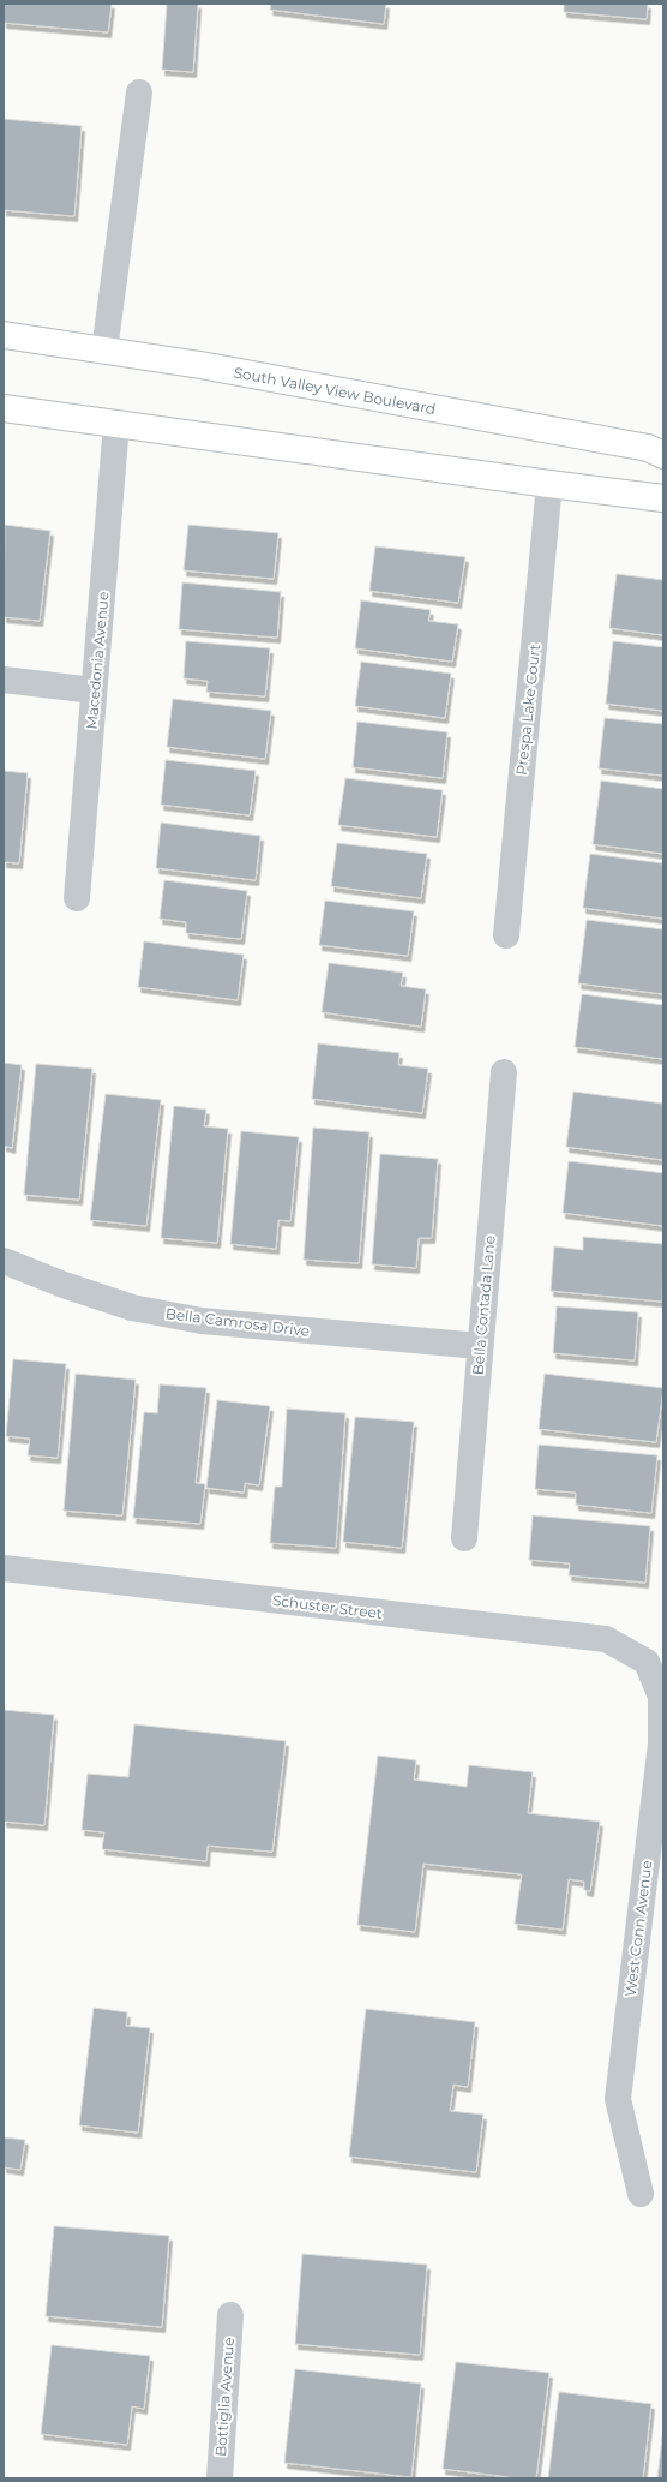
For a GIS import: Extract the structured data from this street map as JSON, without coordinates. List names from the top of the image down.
{
  "streets": {
    "main road": ["South Valley View Boulevard"],
    "street": [
      "Macedonia Avenue",
      "Prespa Lake Court",
      "Bella Contada Lane",
      "Bella Camrosa Drive",
      "Schuster Street",
      "West Conn Avenue",
      "Bottiglia Avenue"
    ]
  },
  "crossings": [
    ["Bella Contada Lane", "Bella Camrosa Drive"],
    ["Schuster Street", "West Conn Avenue"]
  ]
}
